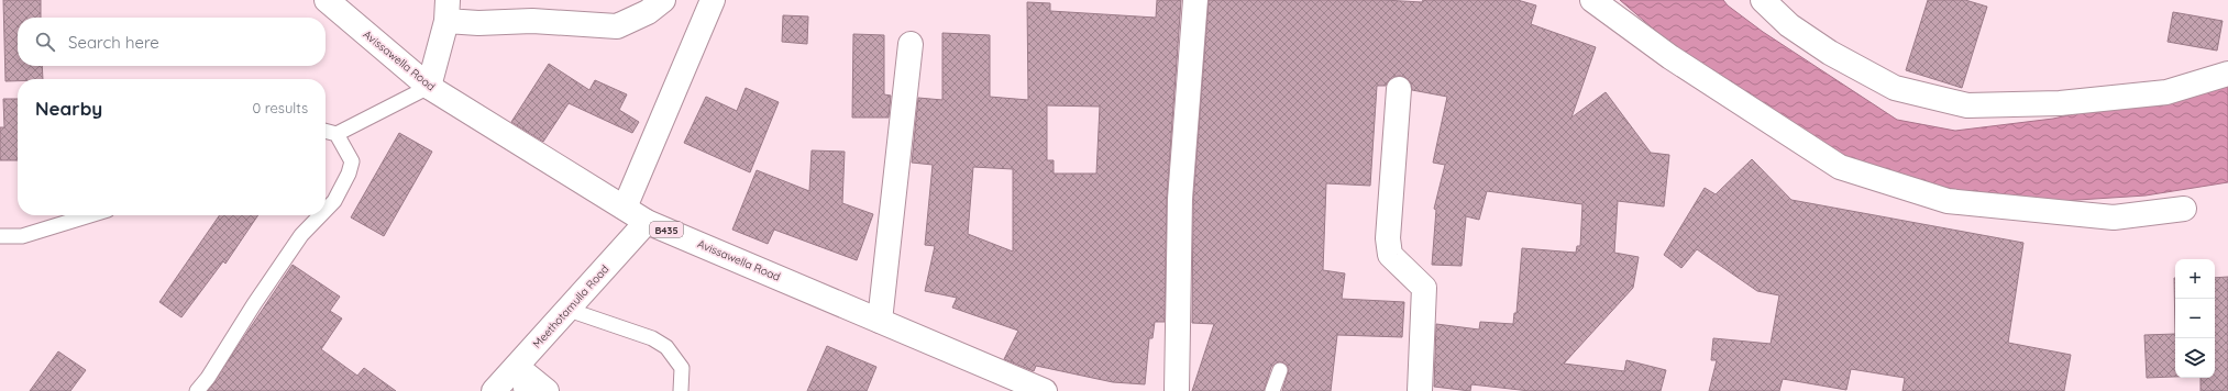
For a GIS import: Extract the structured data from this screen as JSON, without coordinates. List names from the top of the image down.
{
  "streets": {
    "street": ["Avissawella Road", "B435", "Meethotamulla Road"]
  },
  "crossings": [
    ["Avissawella Road", "Meethotamulla Road"]
  ],
  "page": {
    "search": "Search here",
    "heading": ["Nearby", "0 results"],
    "map_buttons": ["+", "−"]
  }
}
